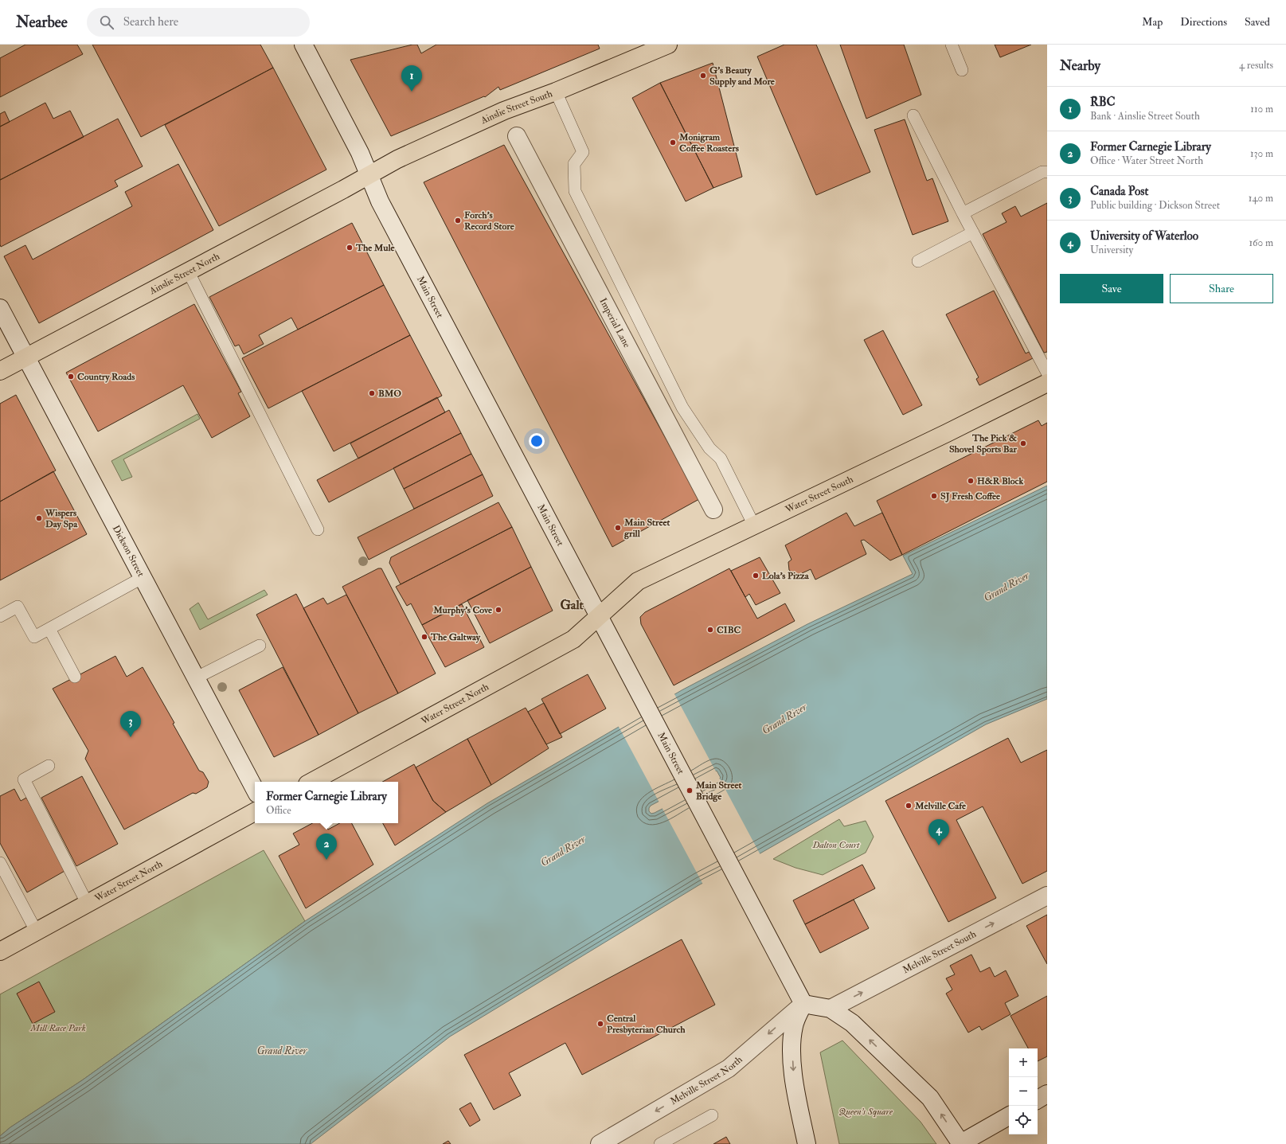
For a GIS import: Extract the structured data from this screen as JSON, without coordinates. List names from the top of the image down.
{
  "streets": {
    "main road": [
      "Ainslie Street South",
      "Ainslie Street North",
      "Water Street South",
      "Water Street North"
    ],
    "street": [
      "Main Street",
      "Imperial Lane",
      "Dickson Street",
      "Melville Street South",
      "Melville Street North"
    ]
  },
  "crossings": [
    ["Ainslie Street South", "Ainslie Street North"],
    ["Ainslie Street South", "Main Street"],
    ["Ainslie Street North", "Main Street"],
    ["Ainslie Street North", "Dickson Street"],
    ["Main Street", "Water Street South"],
    ["Main Street", "Water Street North"],
    ["Main Street", "Melville Street North"],
    ["Water Street South", "Water Street North"]
  ],
  "one_way": ["Melville Street South", "Melville Street North"],
  "districts": ["Galt"],
  "water": ["Grand River"],
  "parks": ["Dalton Court", "Mill Race Park", "Queen's Square"],
  "places": [
    "G's Beauty Supply and More",
    "Monigram Coffee Roasters",
    "Forch's Record Store",
    "The Mule",
    "Country Roads",
    "BMO",
    "The Pick & Shovel Sports Bar",
    "H&R Block",
    "SJ Fresh Coffee",
    "Wispers Day Spa",
    "Main Street grill",
    "Lola's Pizza",
    "Murphy's Cove",
    "CIBC",
    "The Galtway",
    "Main Street Bridge",
    "Melville Cafe",
    "Central Presbyterian Church"
  ],
  "page": {
    "header": "Nearbee",
    "search": "Search here",
    "nav": ["Map", "Directions", "Saved"],
    "heading": ["Nearby", "4 results"],
    "pins": [
      "1",
      "3",
      "4",
      "2"
    ],
    "list": [
      {
        "mark": "1",
        "name": "RBC",
        "note": "Bank · Ainslie Street South",
        "value": "110 m"
      },
      {
        "mark": "2",
        "name": "Former Carnegie Library",
        "note": "Office · Water Street North",
        "value": "130 m"
      },
      {
        "mark": "3",
        "name": "Canada Post",
        "note": "Public building · Dickson Street",
        "value": "140 m"
      },
      {
        "mark": "4",
        "name": "University of Waterloo",
        "note": "University",
        "value": "160 m"
      }
    ],
    "buttons": ["Save", "Share"],
    "popup": ["Former Carnegie Library", "Office"],
    "map_buttons": ["+", "−"]
  }
}
